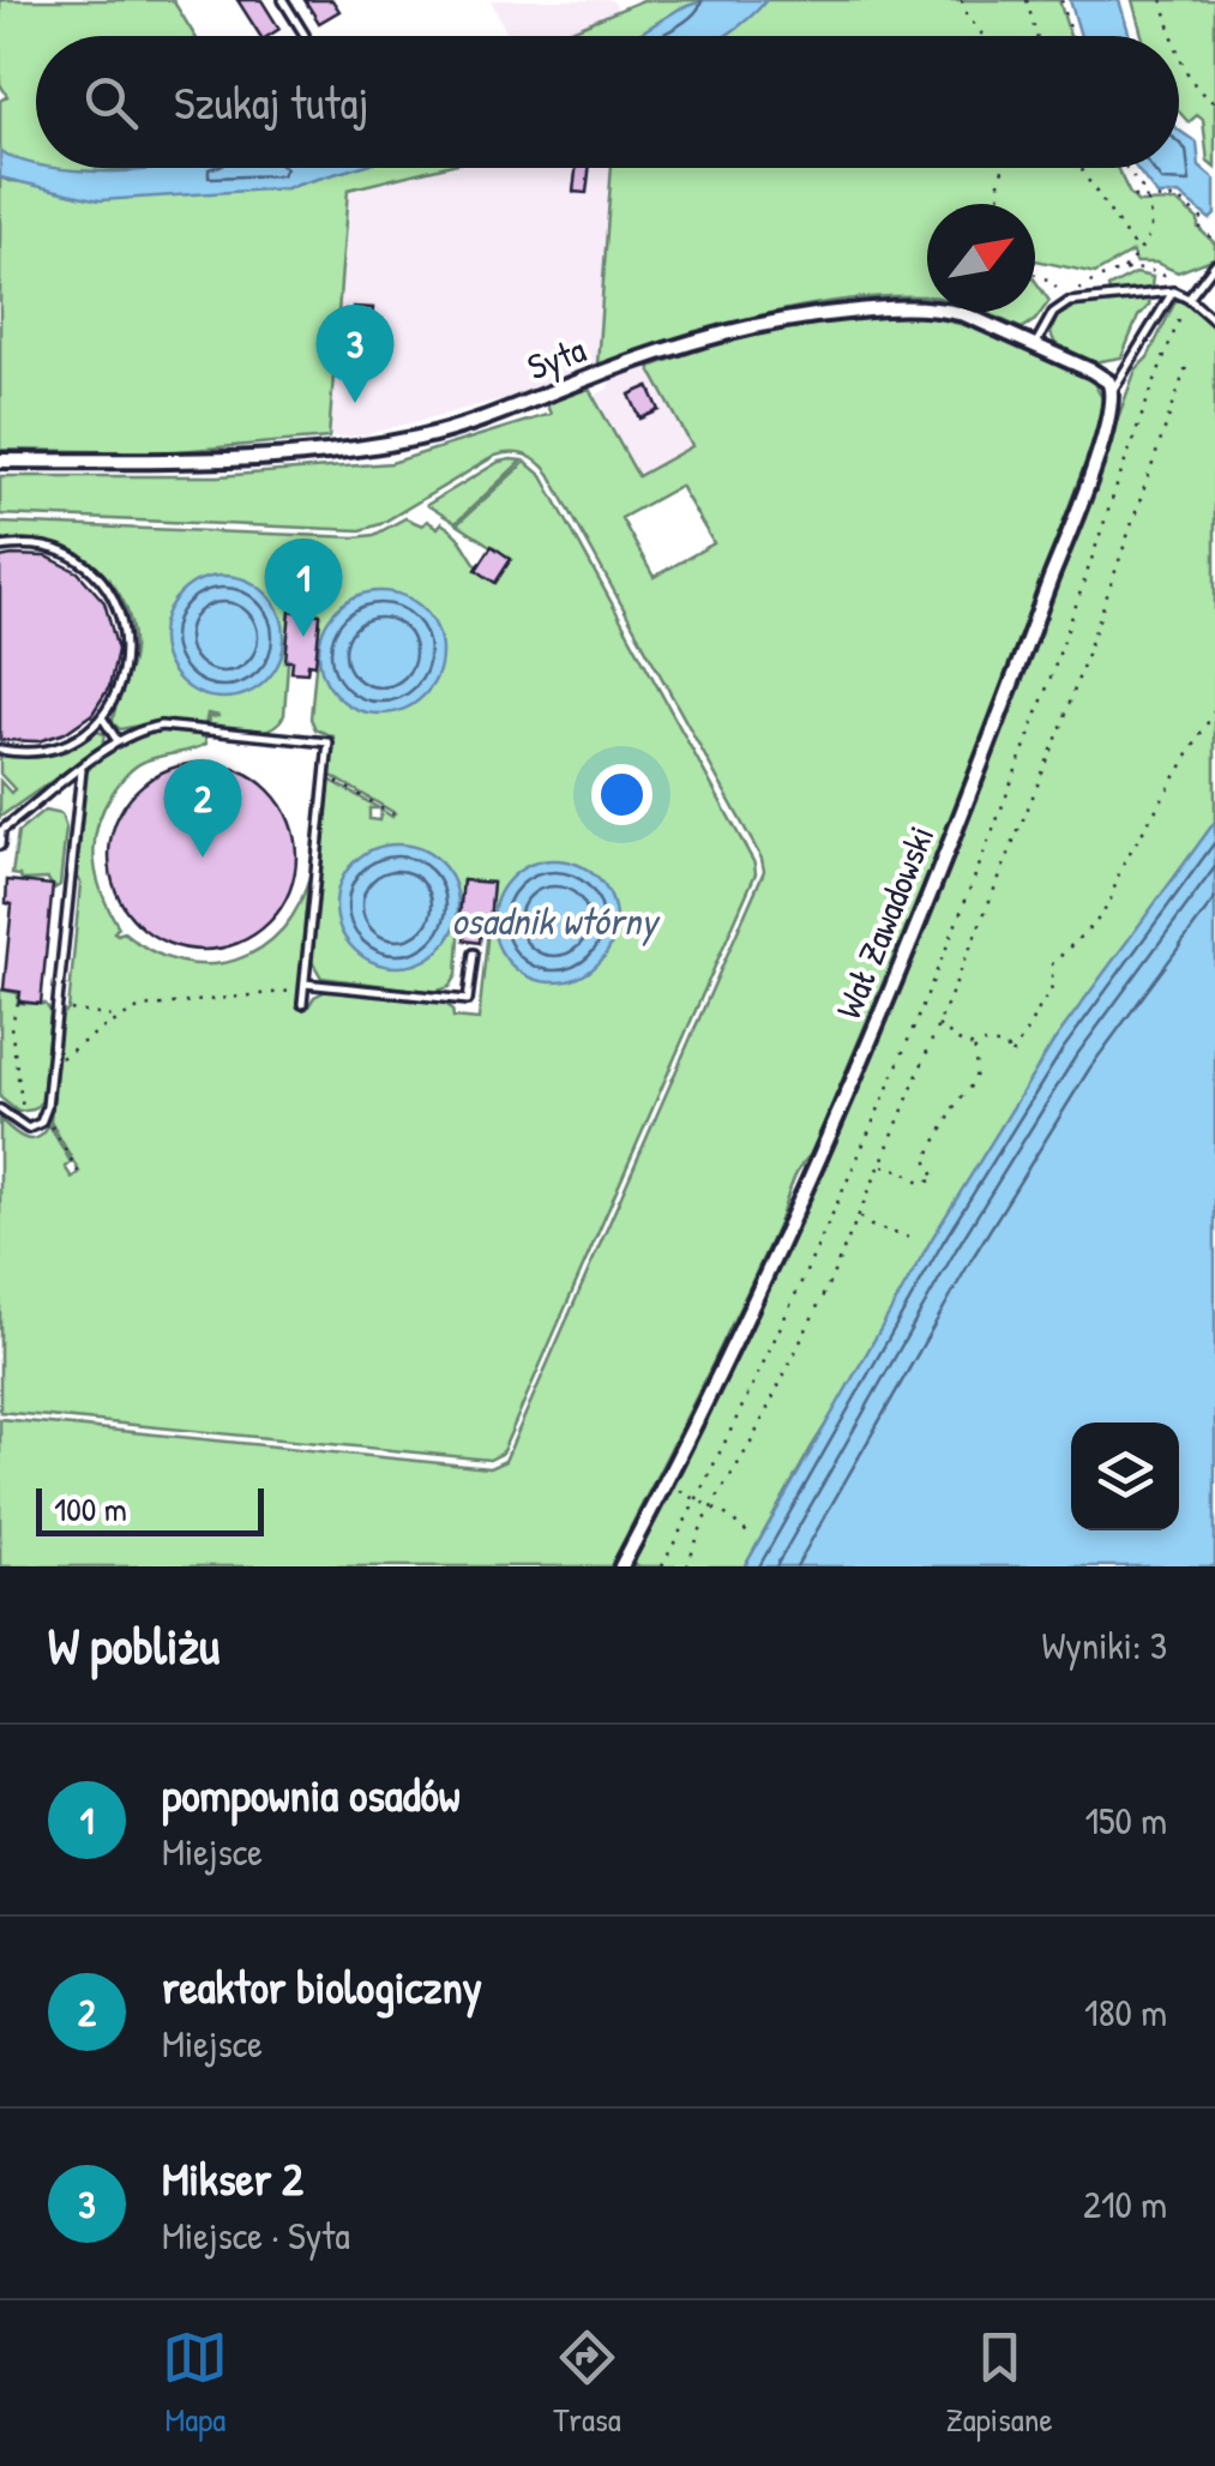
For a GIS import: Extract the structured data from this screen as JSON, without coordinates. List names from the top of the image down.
{
  "streets": {
    "street": ["Syta", "Wał Zawadowski"]
  },
  "crossings": [
    ["Syta", "Wał Zawadowski"]
  ],
  "water": ["osadnik wtórny"],
  "scale_bar": "100 m",
  "north": "top right",
  "page": {
    "search": "Szukaj tutaj",
    "pins": ["3", "1", "2"],
    "scale": "100 m",
    "heading": ["W pobliżu", "Wyniki: 3"],
    "list": [
      {
        "mark": "1",
        "name": "pompownia osadów",
        "note": "Miejsce",
        "value": "150 m"
      },
      {
        "mark": "2",
        "name": "reaktor biologiczny",
        "note": "Miejsce",
        "value": "180 m"
      },
      {
        "mark": "3",
        "name": "Mikser 2",
        "note": "Miejsce · Syta",
        "value": "210 m"
      }
    ],
    "nav": ["Mapa", "Trasa", "Zapisane"]
  }
}
